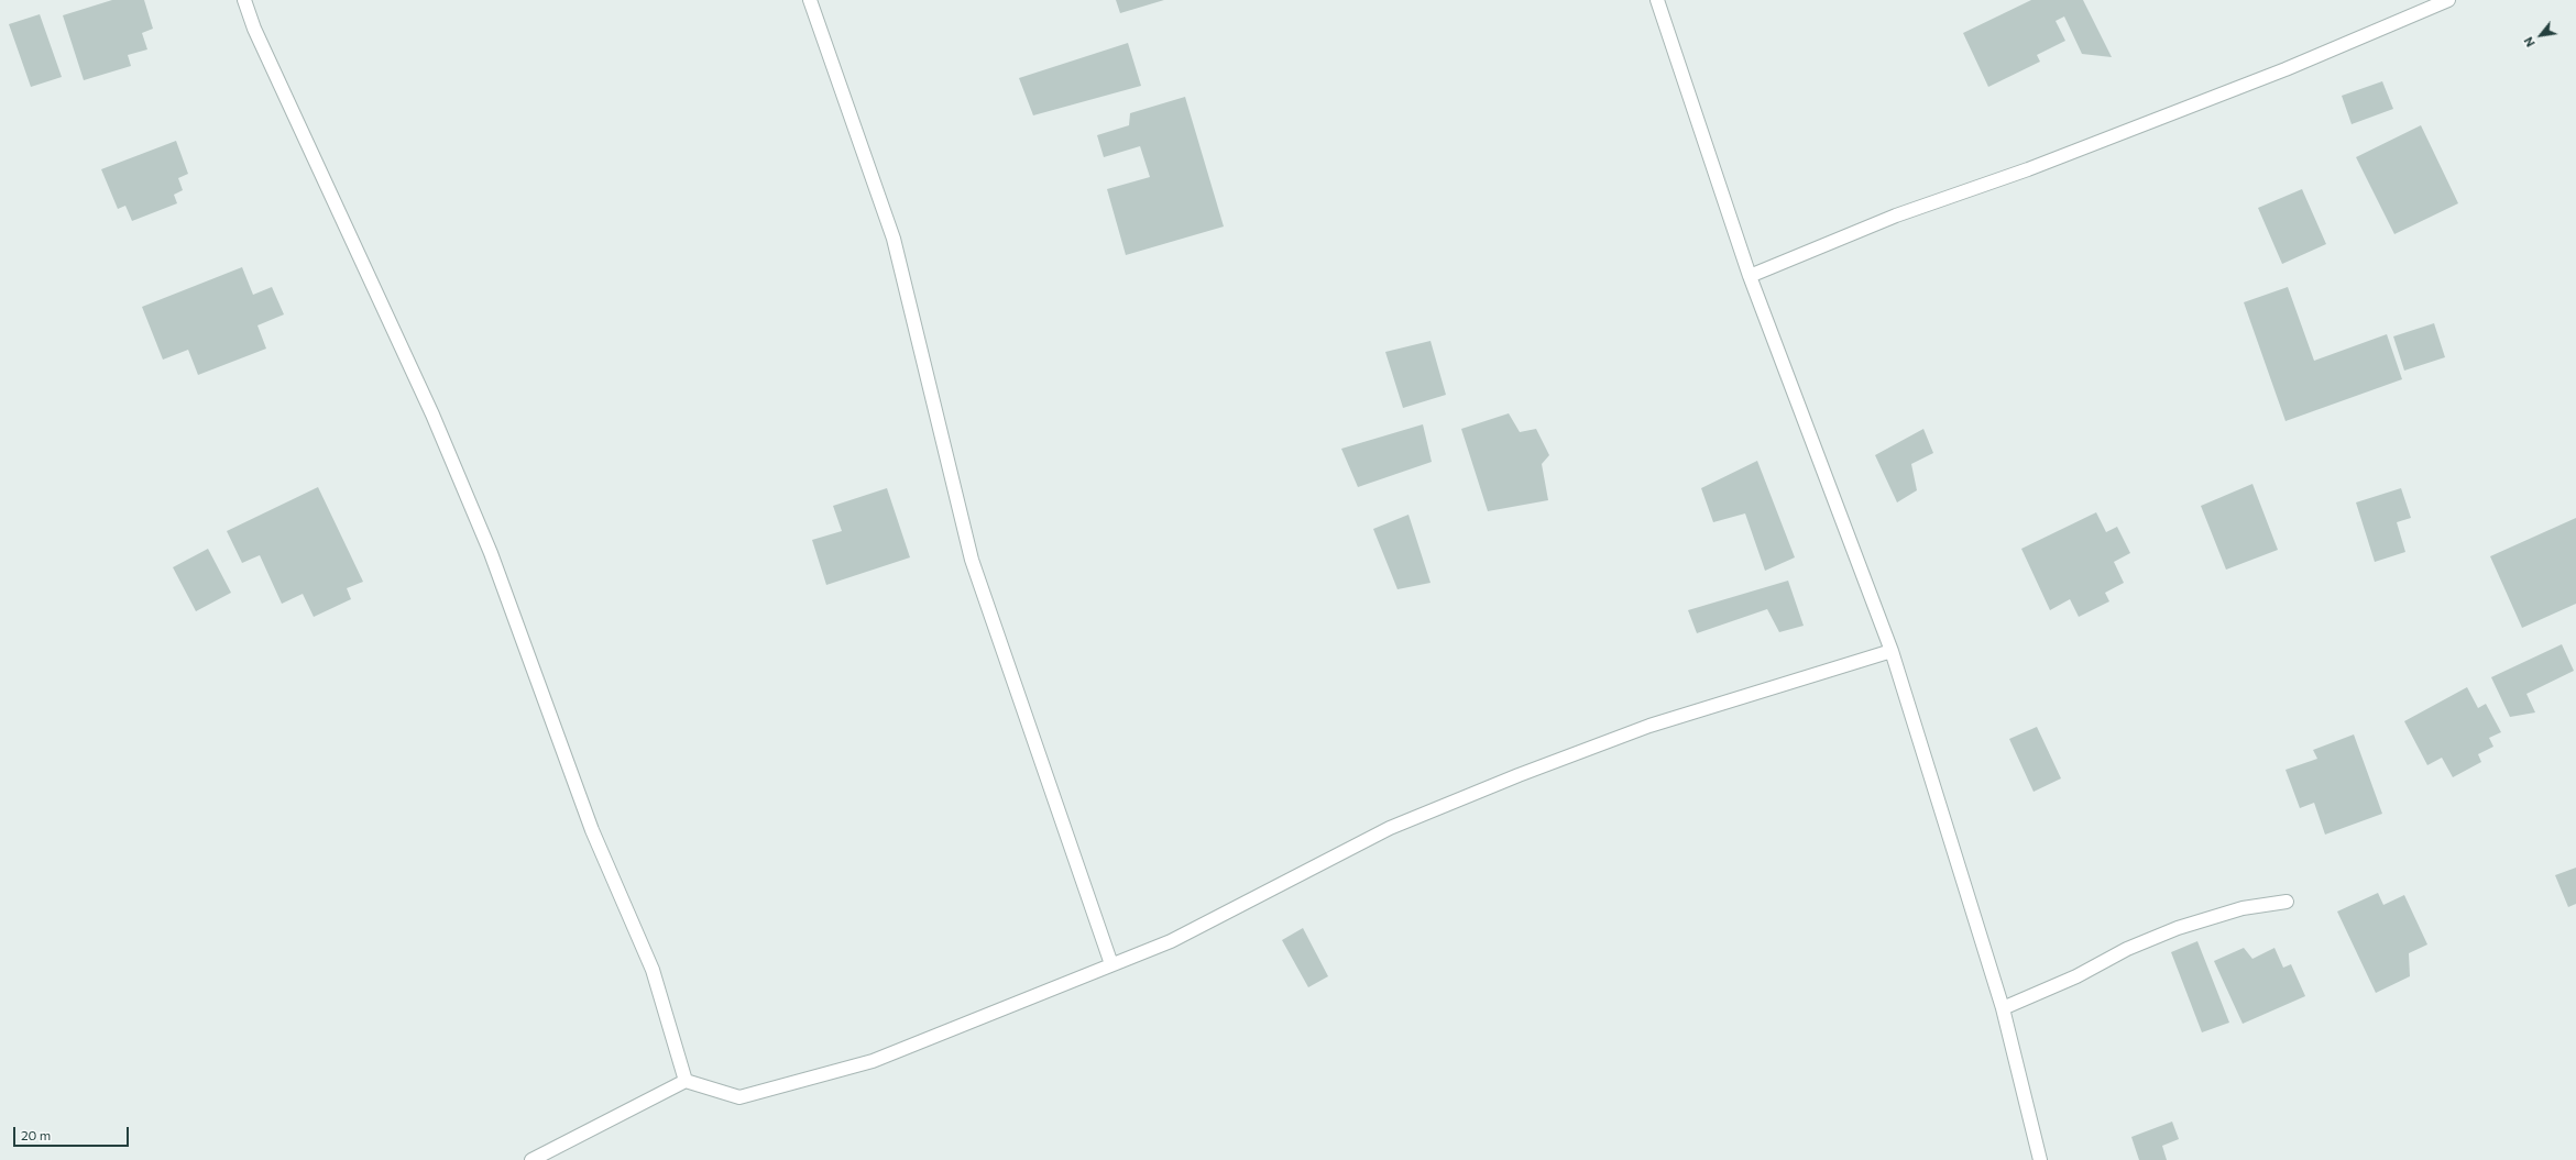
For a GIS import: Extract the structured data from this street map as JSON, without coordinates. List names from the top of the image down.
{
  "scale_bar": "20 m",
  "north": "bottom left"
}
